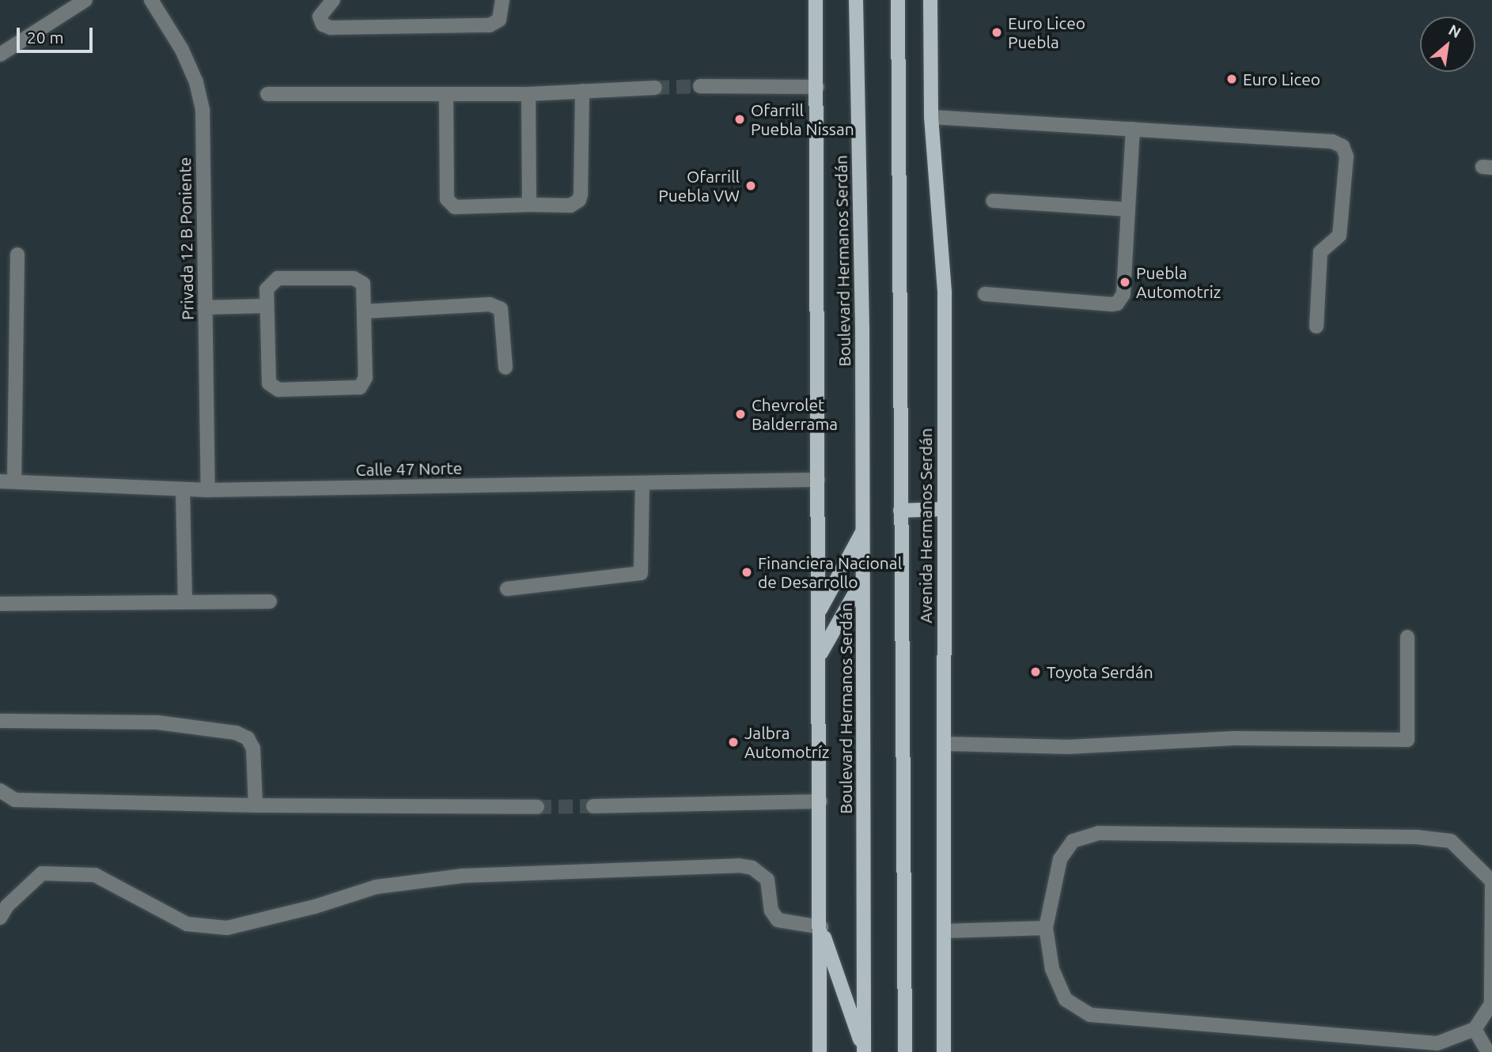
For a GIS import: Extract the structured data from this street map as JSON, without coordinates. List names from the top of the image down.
{
  "streets": {
    "main road": ["Boulevard Hermanos Serdán", "Avenida Hermanos Serdán"],
    "street": ["Privada 12 B Poniente", "Calle 47 Norte"]
  },
  "crossings": [
    ["Privada 12 B Poniente", "Calle 47 Norte"]
  ],
  "places": [
    "Euro Liceo Puebla",
    "Euro Liceo",
    "Ofarrill Puebla Nissan",
    "Ofarrill Puebla VW",
    "Puebla Automotriz",
    "Chevrolet Balderrama",
    "Financiera Nacional de Desarrollo",
    "Toyota Serdán",
    "Jalbra Automotríz"
  ],
  "scale_bar": "20 m",
  "north": "top right"
}
